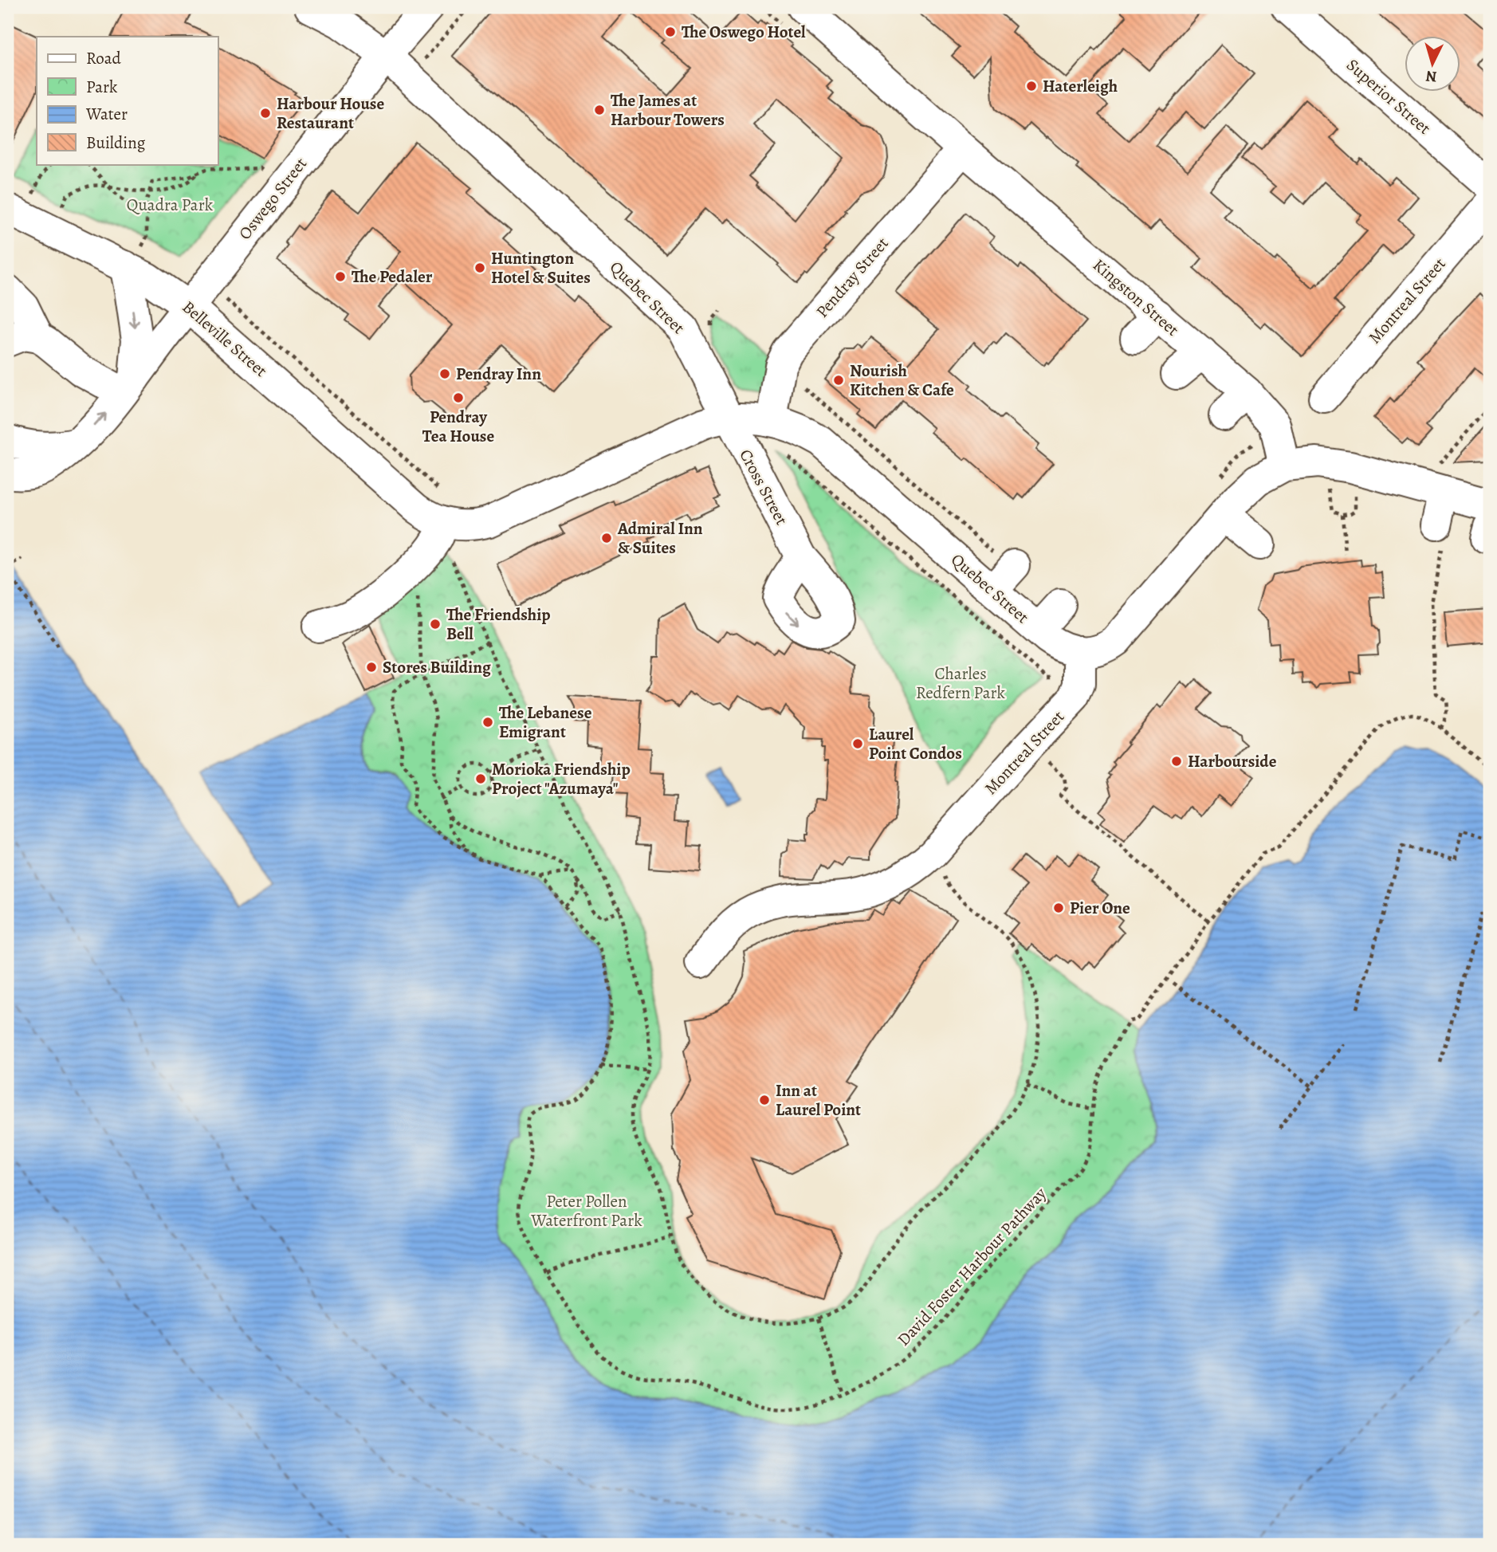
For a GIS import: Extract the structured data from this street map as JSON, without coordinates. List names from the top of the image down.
{
  "streets": {
    "street": [
      "Superior Street",
      "Oswego Street",
      "Pendray Street",
      "Quebec Street",
      "Kingston Street",
      "Montreal Street",
      "Belleville Street",
      "Cross Street"
    ],
    "path": ["David Foster Harbour Pathway"]
  },
  "crossings": [
    ["Oswego Street", "Quebec Street"],
    ["Oswego Street", "Belleville Street"],
    ["Pendray Street", "Quebec Street"],
    ["Pendray Street", "Kingston Street"],
    ["Quebec Street", "Montreal Street"],
    ["Quebec Street", "Cross Street"]
  ],
  "parks": ["Quadra Park", "Charles Redfern Park", "Peter Pollen Waterfront Park"],
  "places": [
    "The Oswego Hotel",
    "Haterleigh",
    "The James at Harbour Towers",
    "Harbour House Restaurant",
    "Huntington Hotel & Suites",
    "The Pedaler",
    "Pendray Inn",
    "Nourish Kitchen & Cafe",
    "Pendray Tea House",
    "Admiral Inn & Suites",
    "The Friendship Bell",
    "Stores Building",
    "The Lebanese Emigrant",
    "Laurel Point Condos",
    "Harbourside",
    "Morioka Friendship Project \"Azumaya\"",
    "Pier One",
    "Inn at Laurel Point"
  ],
  "legend": [
    "Road",
    "Park",
    "Water",
    "Building"
  ],
  "north": "bottom"
}
